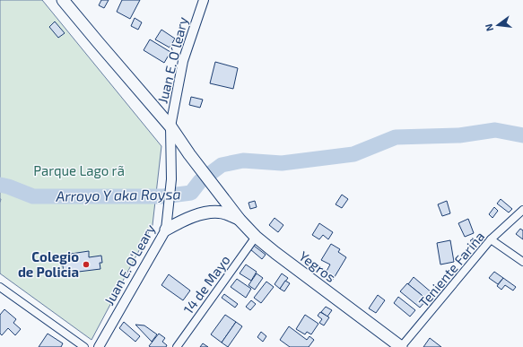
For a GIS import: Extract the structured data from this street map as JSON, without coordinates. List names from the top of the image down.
{
  "streets": {
    "main road": ["Yegros"],
    "street": [
      "Juan E. O´leary",
      "Juan E. O'Leary",
      "Teniente Fariña",
      "14 de Mayo"
    ]
  },
  "crossings": [
    ["Juan E. O´leary", "Juan E. O'Leary"],
    ["Juan E. O´leary", "Yegros"],
    ["Juan E. O'Leary", "Yegros"],
    ["Yegros", "Teniente Fariña"],
    ["Yegros", "14 de Mayo"]
  ],
  "water": ["Arroyo Y aka Roysa"],
  "parks": ["Parque Lago rã"],
  "places": ["Colegio de Policia"],
  "north": "left"
}
